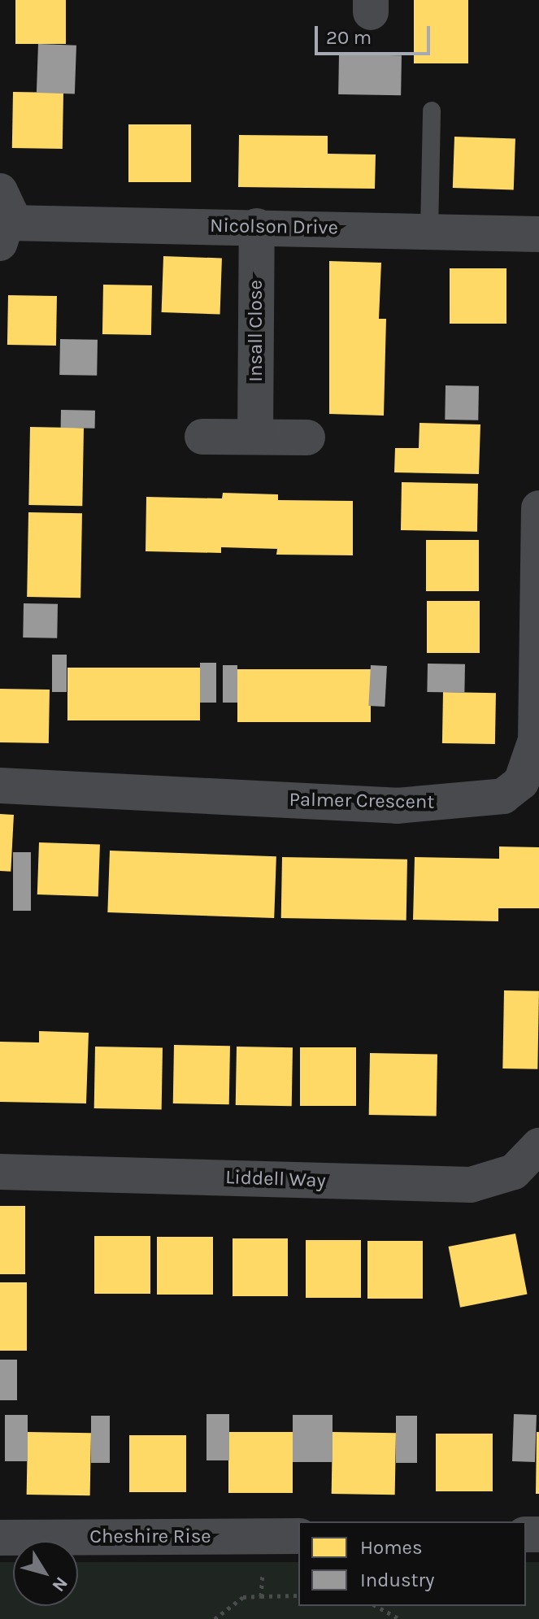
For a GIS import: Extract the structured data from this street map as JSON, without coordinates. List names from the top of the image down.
{
  "streets": {
    "street": [
      "Nicolson Drive",
      "Insall Close",
      "Palmer Crescent",
      "Liddell Way",
      "Cheshire Rise"
    ]
  },
  "crossings": [
    ["Nicolson Drive", "Insall Close"]
  ],
  "legend": ["Homes", "Industry"],
  "scale_bar": "20 m",
  "north": "bottom right"
}
